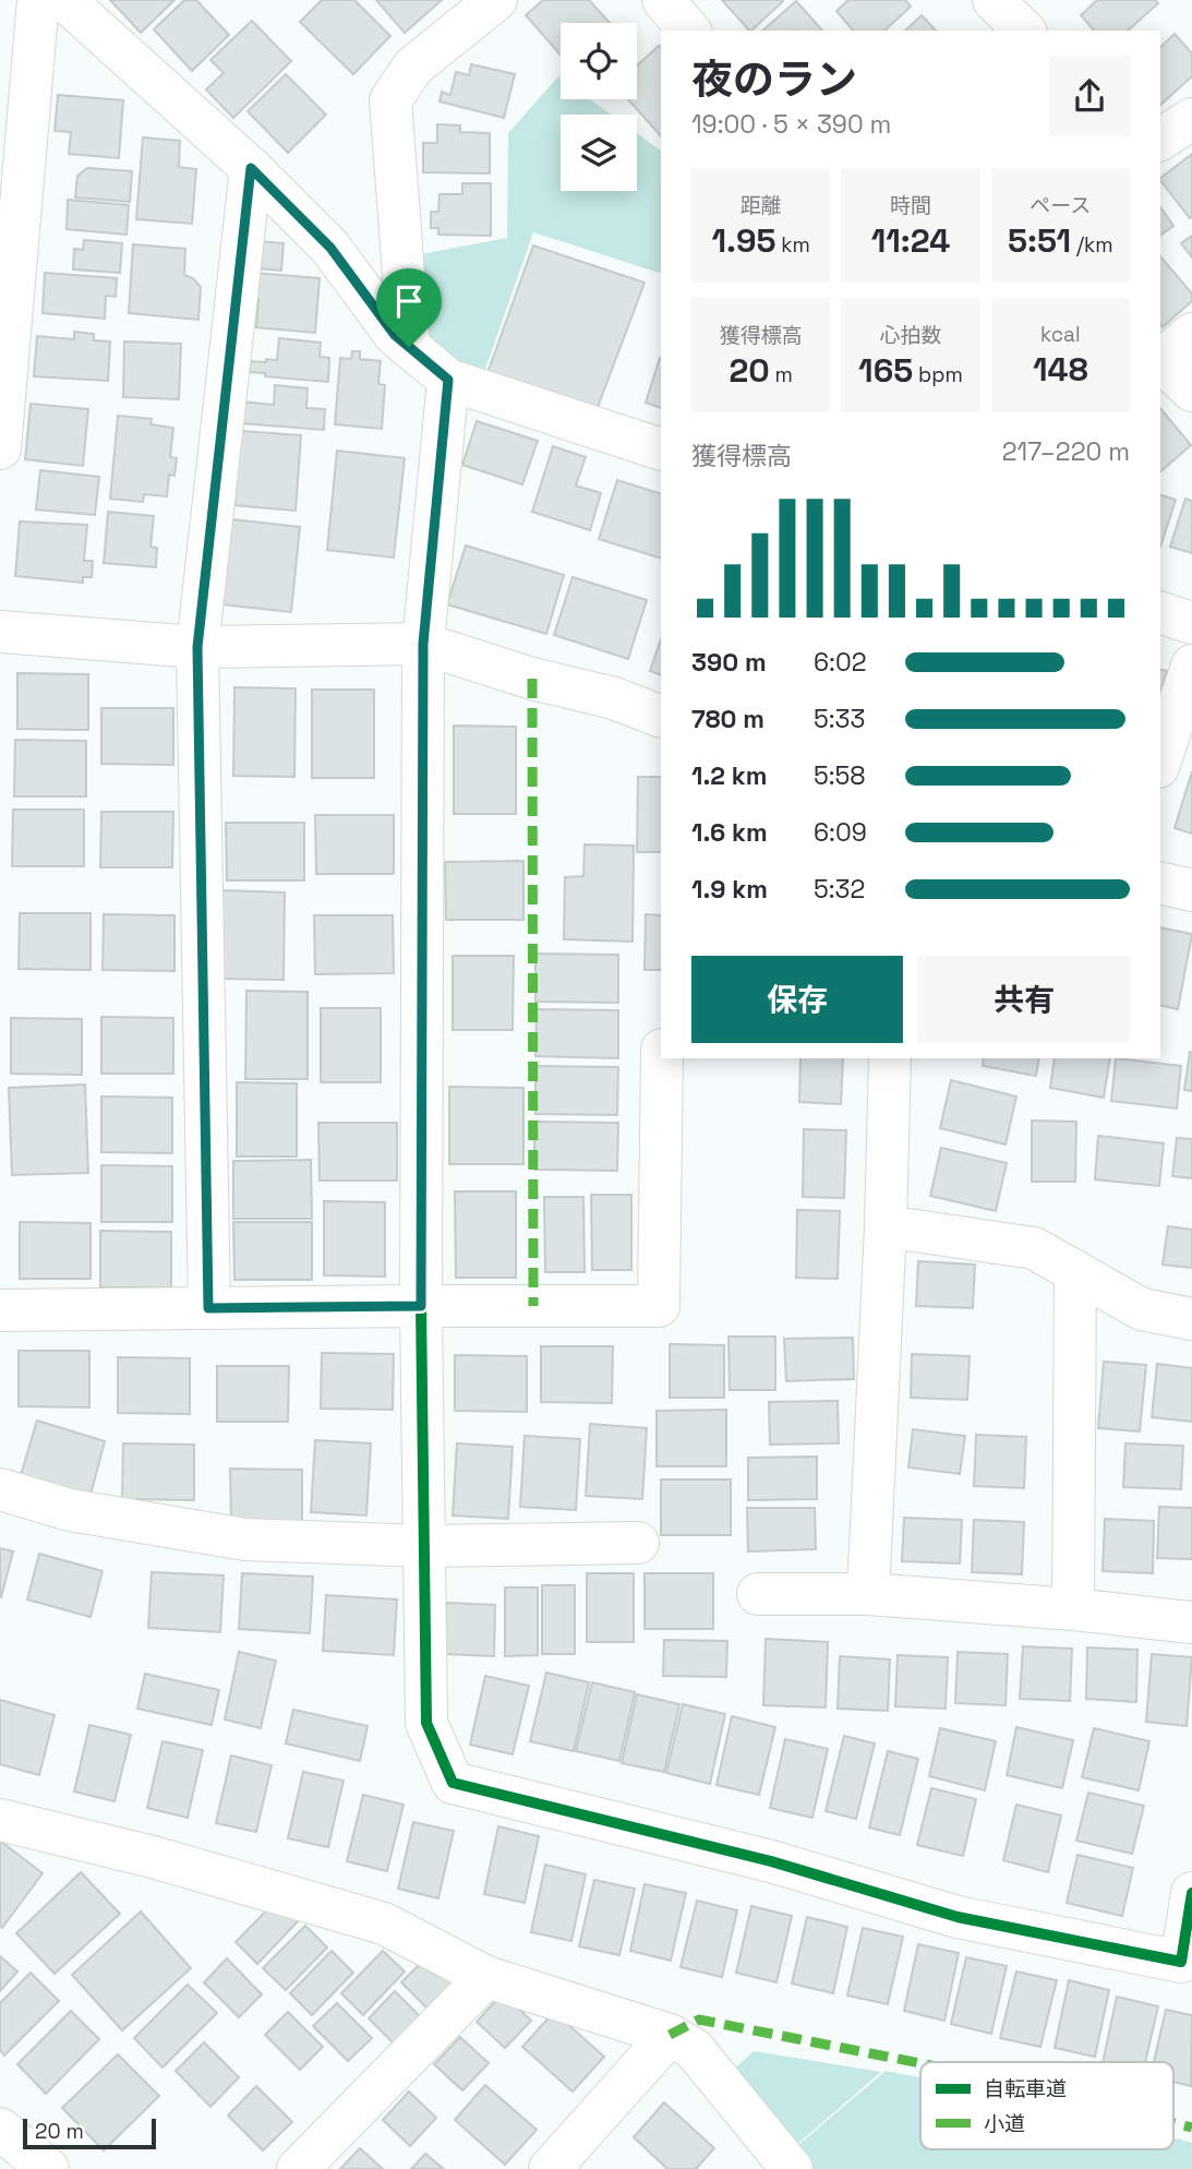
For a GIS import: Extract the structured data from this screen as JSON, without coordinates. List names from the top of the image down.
{
  "legend": ["自転車道", "小道"],
  "scale_bar": "20 m",
  "page": {
    "heading": ["夜のラン", "19:00 · 5 × 390 m"],
    "stats": [
      ["距離", "1.95 km"],
      ["時間", "11:24"],
      ["ペース", "5:51 /km"],
      ["獲得標高", "20 m"],
      ["心拍数", "165 bpm"],
      ["kcal", "148"]
    ],
    "chart": ["獲得標高", "217–220 m"],
    "list": [
      {
        "name": "390 m",
        "note": "6:02"
      },
      {
        "name": "780 m",
        "note": "5:33"
      },
      {
        "name": "1.2 km",
        "note": "5:58"
      },
      {
        "name": "1.6 km",
        "note": "6:09"
      },
      {
        "name": "1.9 km",
        "note": "5:32"
      }
    ],
    "buttons": ["保存", "共有"],
    "scale": "20 m"
  }
}
